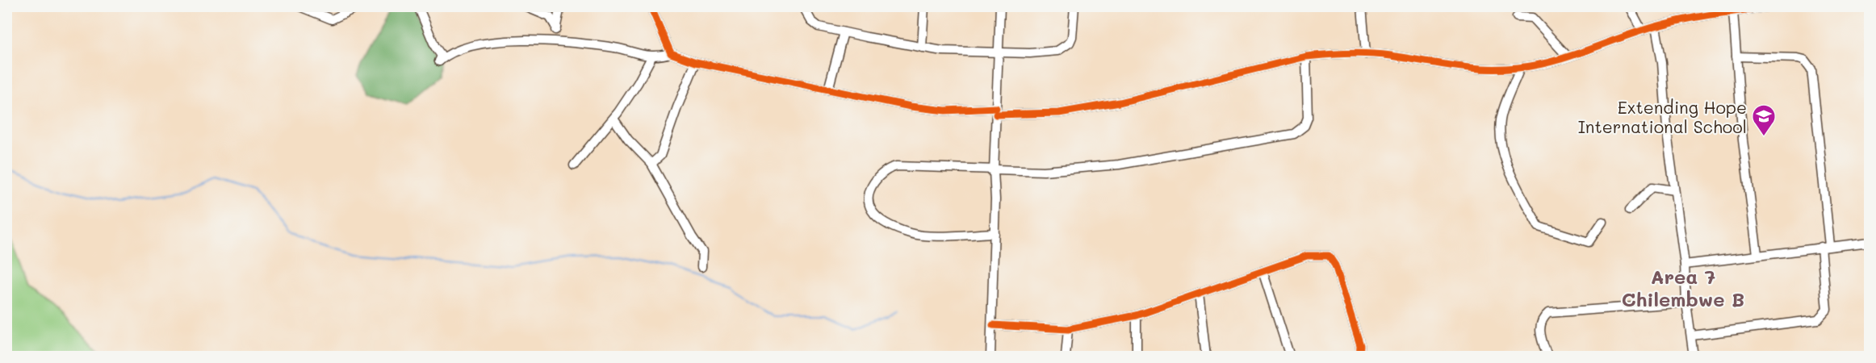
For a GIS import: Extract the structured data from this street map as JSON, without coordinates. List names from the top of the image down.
{
  "districts": ["Area 7 Chilembwe B"],
  "places": {
    "school or university": ["Extending Hope International School"]
  }
}
